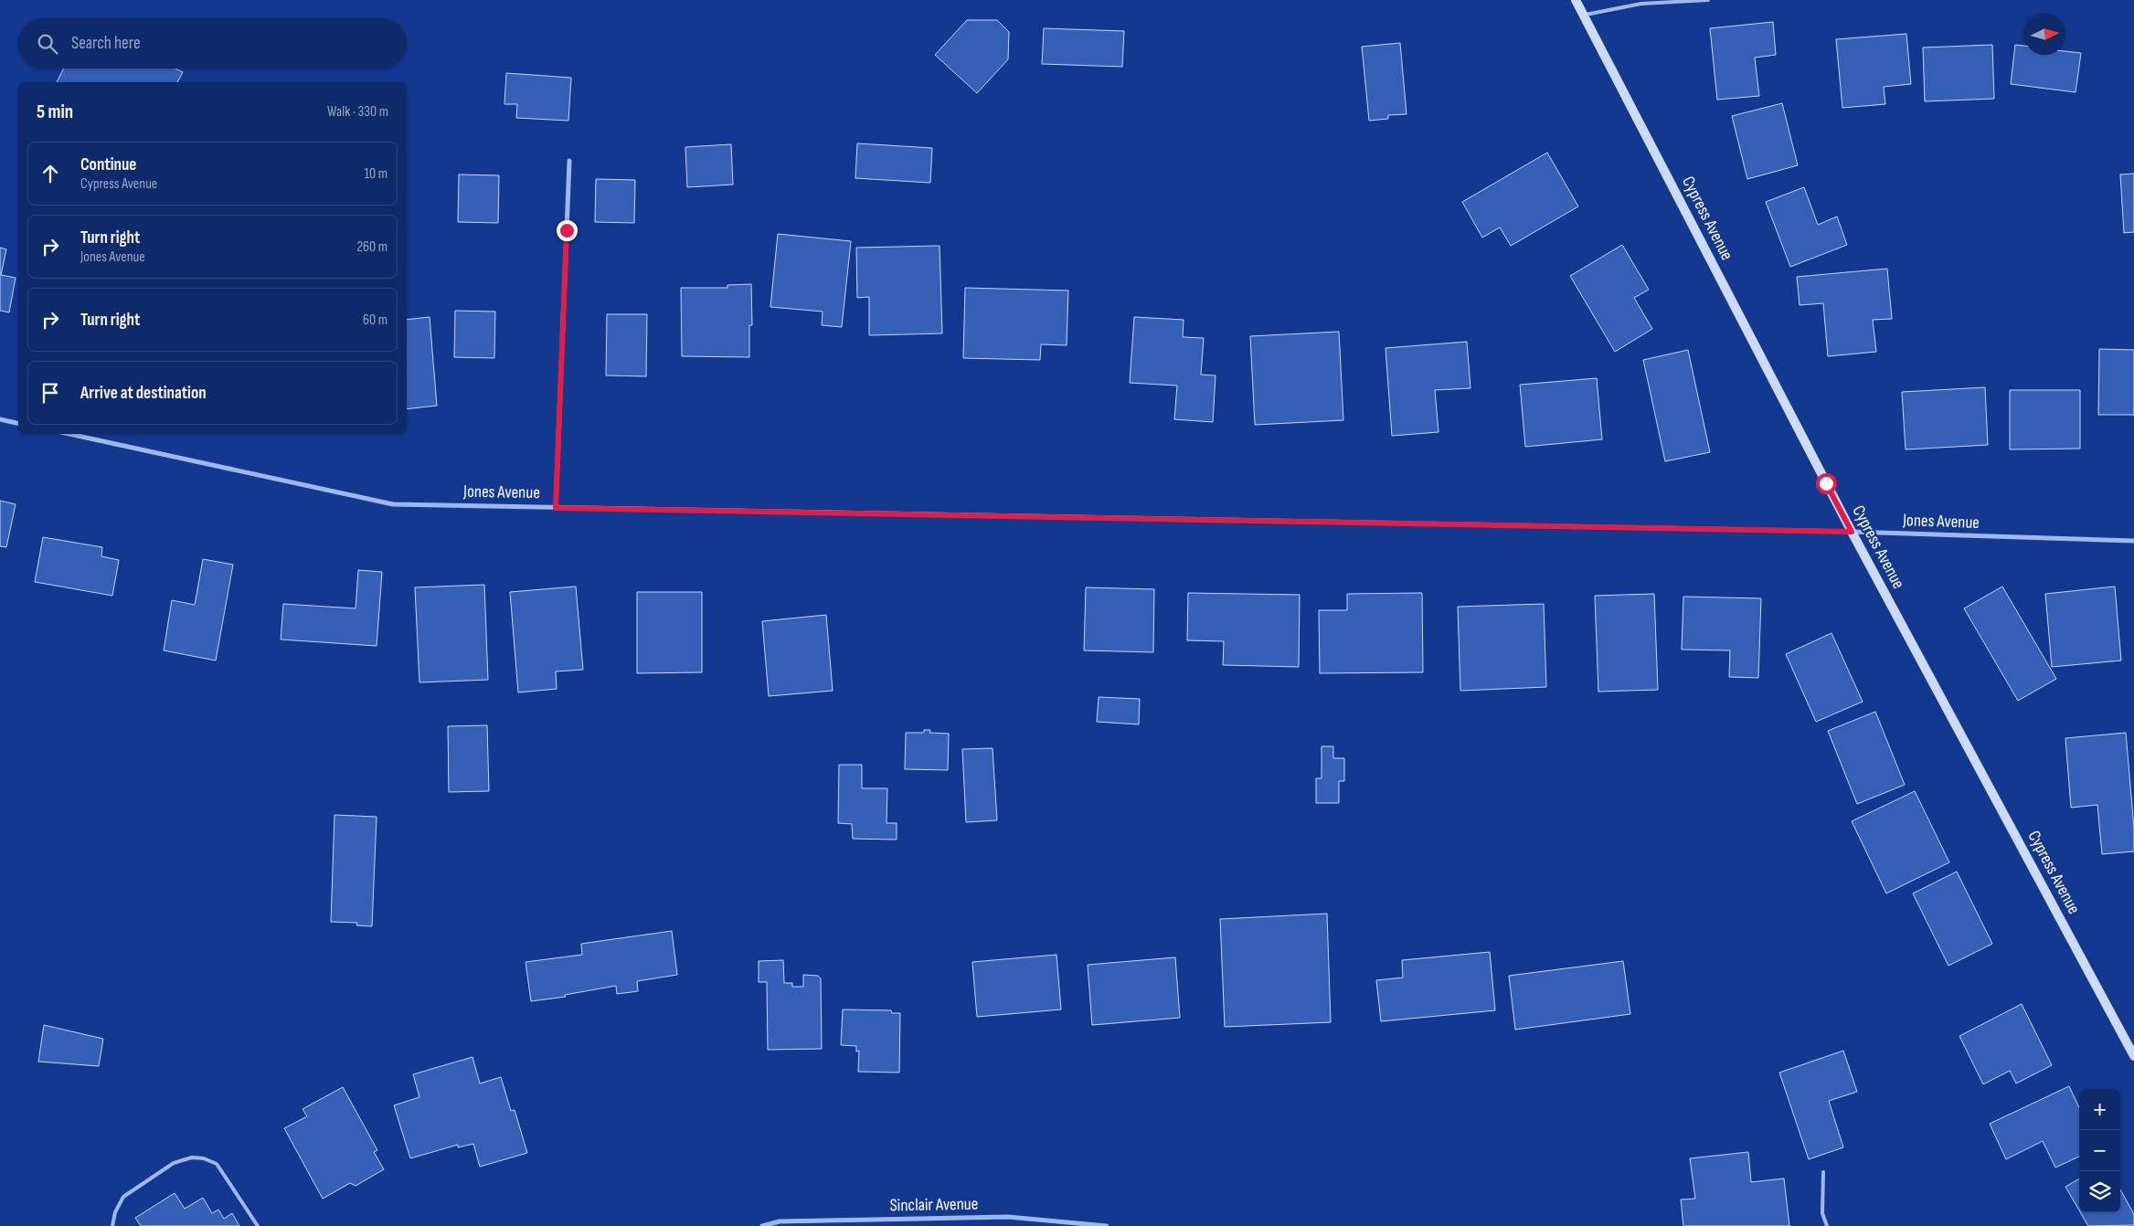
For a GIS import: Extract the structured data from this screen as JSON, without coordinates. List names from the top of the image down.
{
  "streets": {
    "street": ["Cypress Avenue", "Jones Avenue", "Sinclair Avenue"]
  },
  "crossings": [
    ["Cypress Avenue", "Jones Avenue"]
  ],
  "north": "right",
  "page": {
    "search": "Search here",
    "heading": ["5 min", "Walk · 330 m"],
    "list": [
      ["Continue", "Cypress Avenue", "10 m"],
      ["Turn right", "Jones Avenue", "260 m"],
      ["Turn right", "60 m"],
      "Arrive at destination"
    ],
    "map_buttons": ["+", "−"]
  }
}
